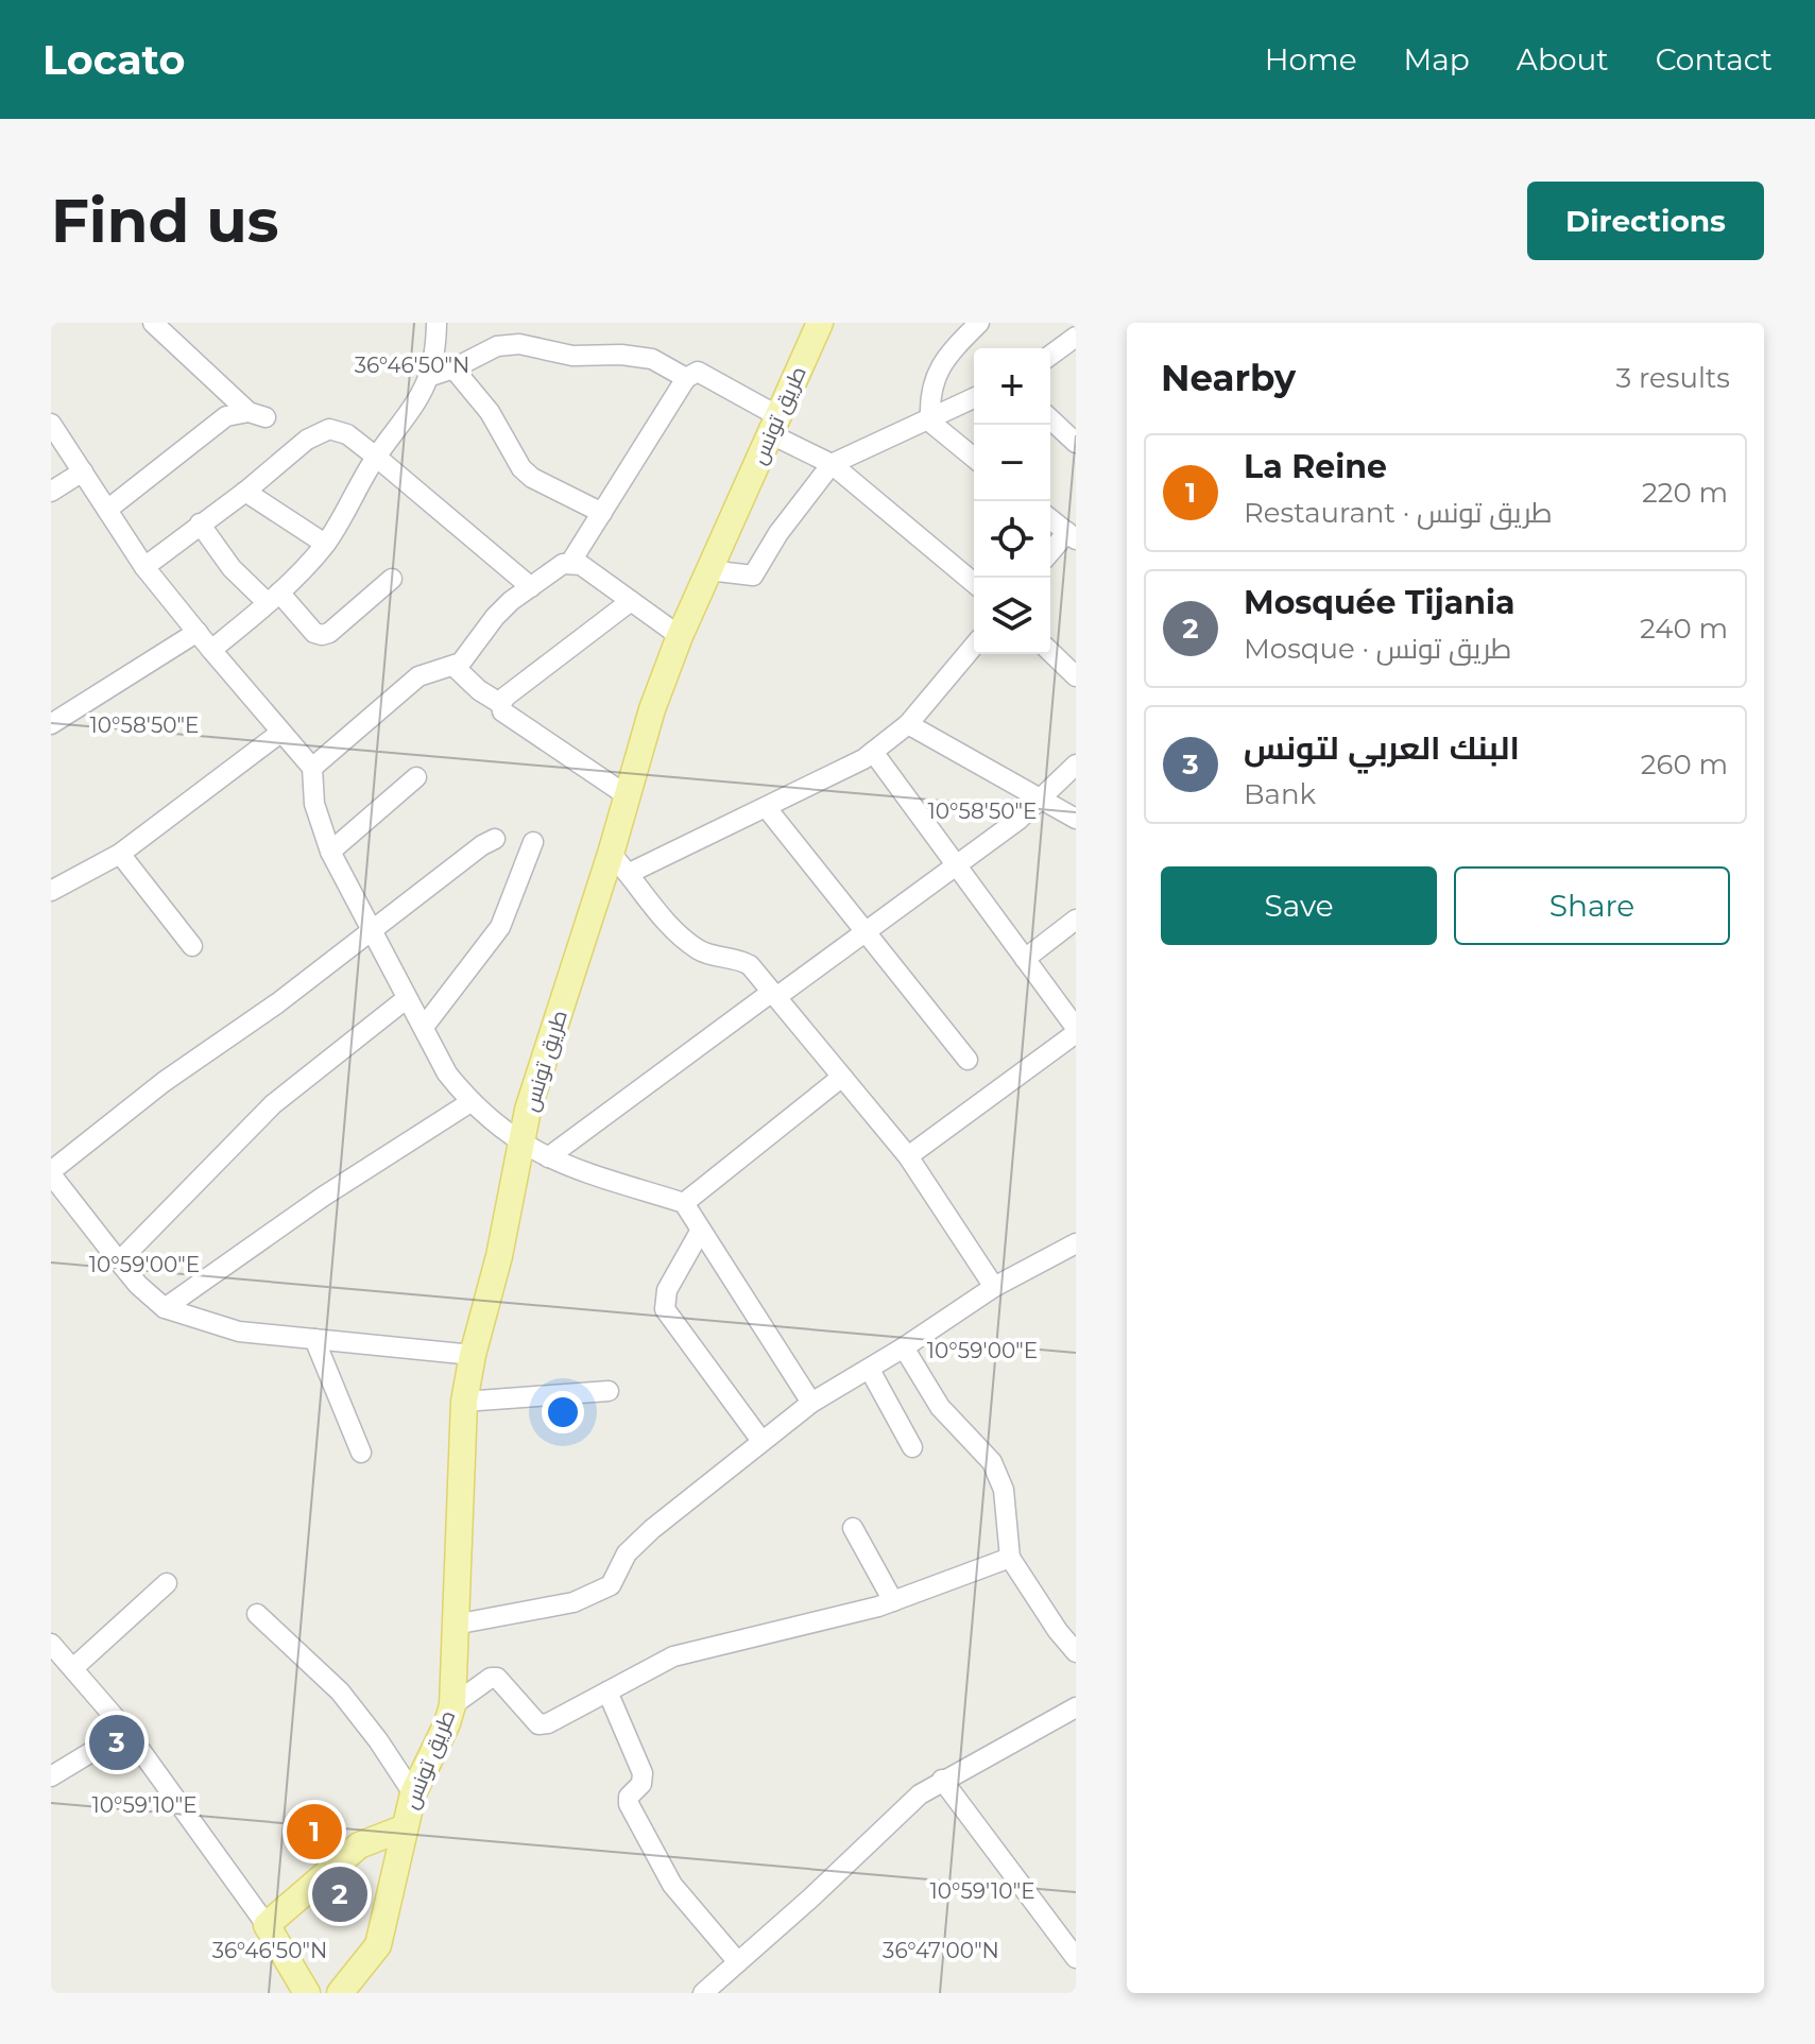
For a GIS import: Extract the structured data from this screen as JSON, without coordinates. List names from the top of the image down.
{
  "streets": {
    "main road": ["طريق تونس"]
  },
  "page": {
    "header": "Locato",
    "nav": [
      "Home",
      "Map",
      "About",
      "Contact"
    ],
    "buttons": [
      "Directions",
      ["Save", "Share"]
    ],
    "title": "Find us",
    "heading": ["Nearby", "3 results"],
    "map_buttons": ["+", "−"],
    "list": [
      {
        "mark": "1",
        "name": "La Reine",
        "note": "Restaurant · طريق تونس",
        "value": "220 m"
      },
      {
        "mark": "2",
        "name": "Mosquée Tijania",
        "note": "Mosque · طريق تونس",
        "value": "240 m"
      },
      {
        "mark": "3",
        "name": "البنك العربي لتونس",
        "note": "Bank",
        "value": "260 m"
      }
    ],
    "pins": ["3", "1", "2"]
  },
  "coordinates": [
    "36°46'50\"N",
    "10°58'50\"E",
    "10°59'00\"E",
    "10°59'10\"E",
    "36°47'00\"N"
  ]
}
